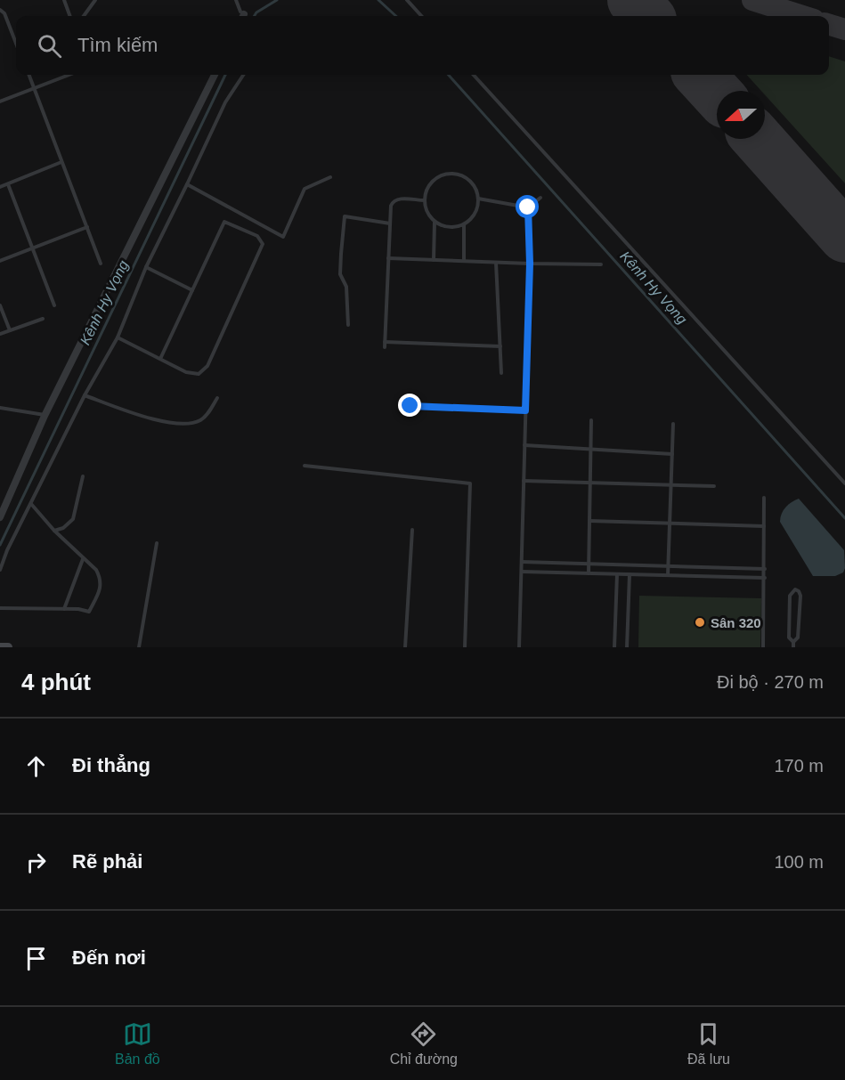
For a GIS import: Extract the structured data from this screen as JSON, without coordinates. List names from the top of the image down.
{
  "water": ["Kênh Hy Vọng"],
  "places": ["Sân 320"],
  "north": "left",
  "page": {
    "search": "Tìm kiếm",
    "heading": ["4 phút", "Đi bộ · 270 m"],
    "list": [
      ["Đi thẳng", "170 m"],
      ["Rẽ phải", "100 m"],
      "Đến nơi"
    ],
    "nav": ["Bản đồ", "Chỉ đường", "Đã lưu"]
  }
}
